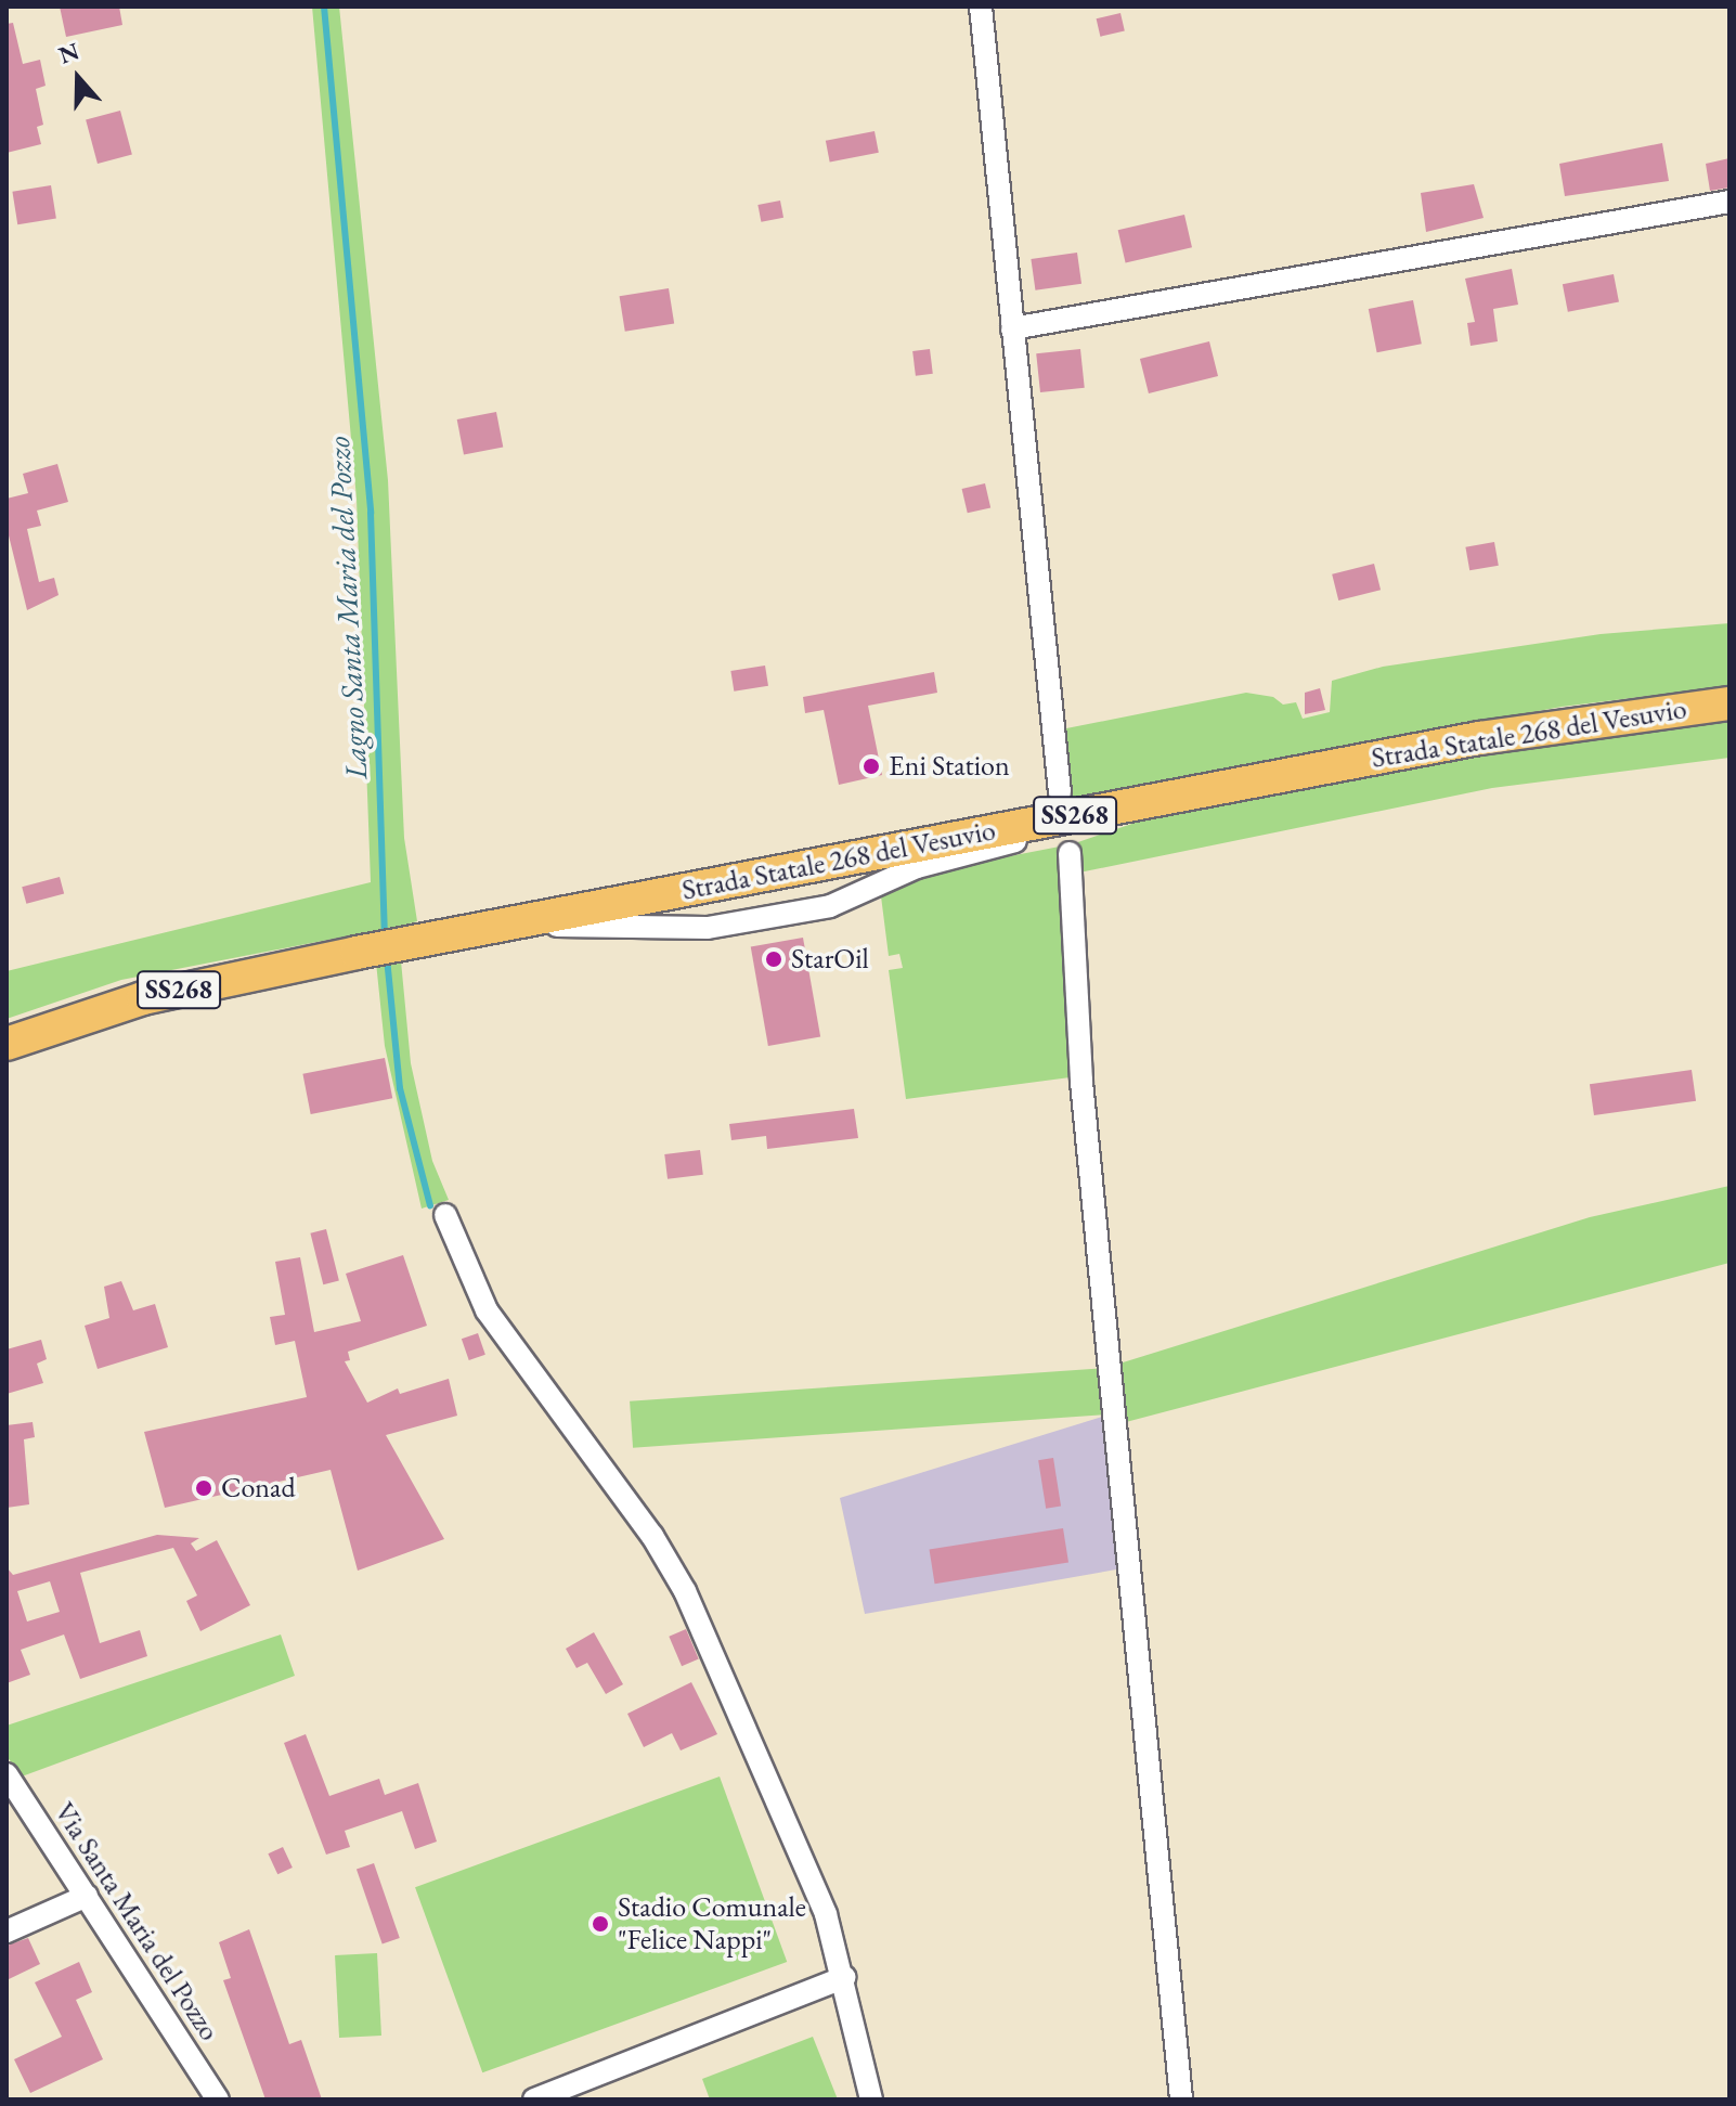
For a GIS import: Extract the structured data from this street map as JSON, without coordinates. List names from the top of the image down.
{
  "streets": {
    "highway": ["Strada Statale 268 del Vesuvio", "SS268"],
    "street": ["Via Santa Maria del Pozzo"]
  },
  "water": ["Lagno Santa Maria del Pozzo"],
  "places": [
    "Eni Station",
    "StarOil",
    "Conad",
    "Stadio Comunale \"Felice Nappi\""
  ],
  "north": "top"
}
